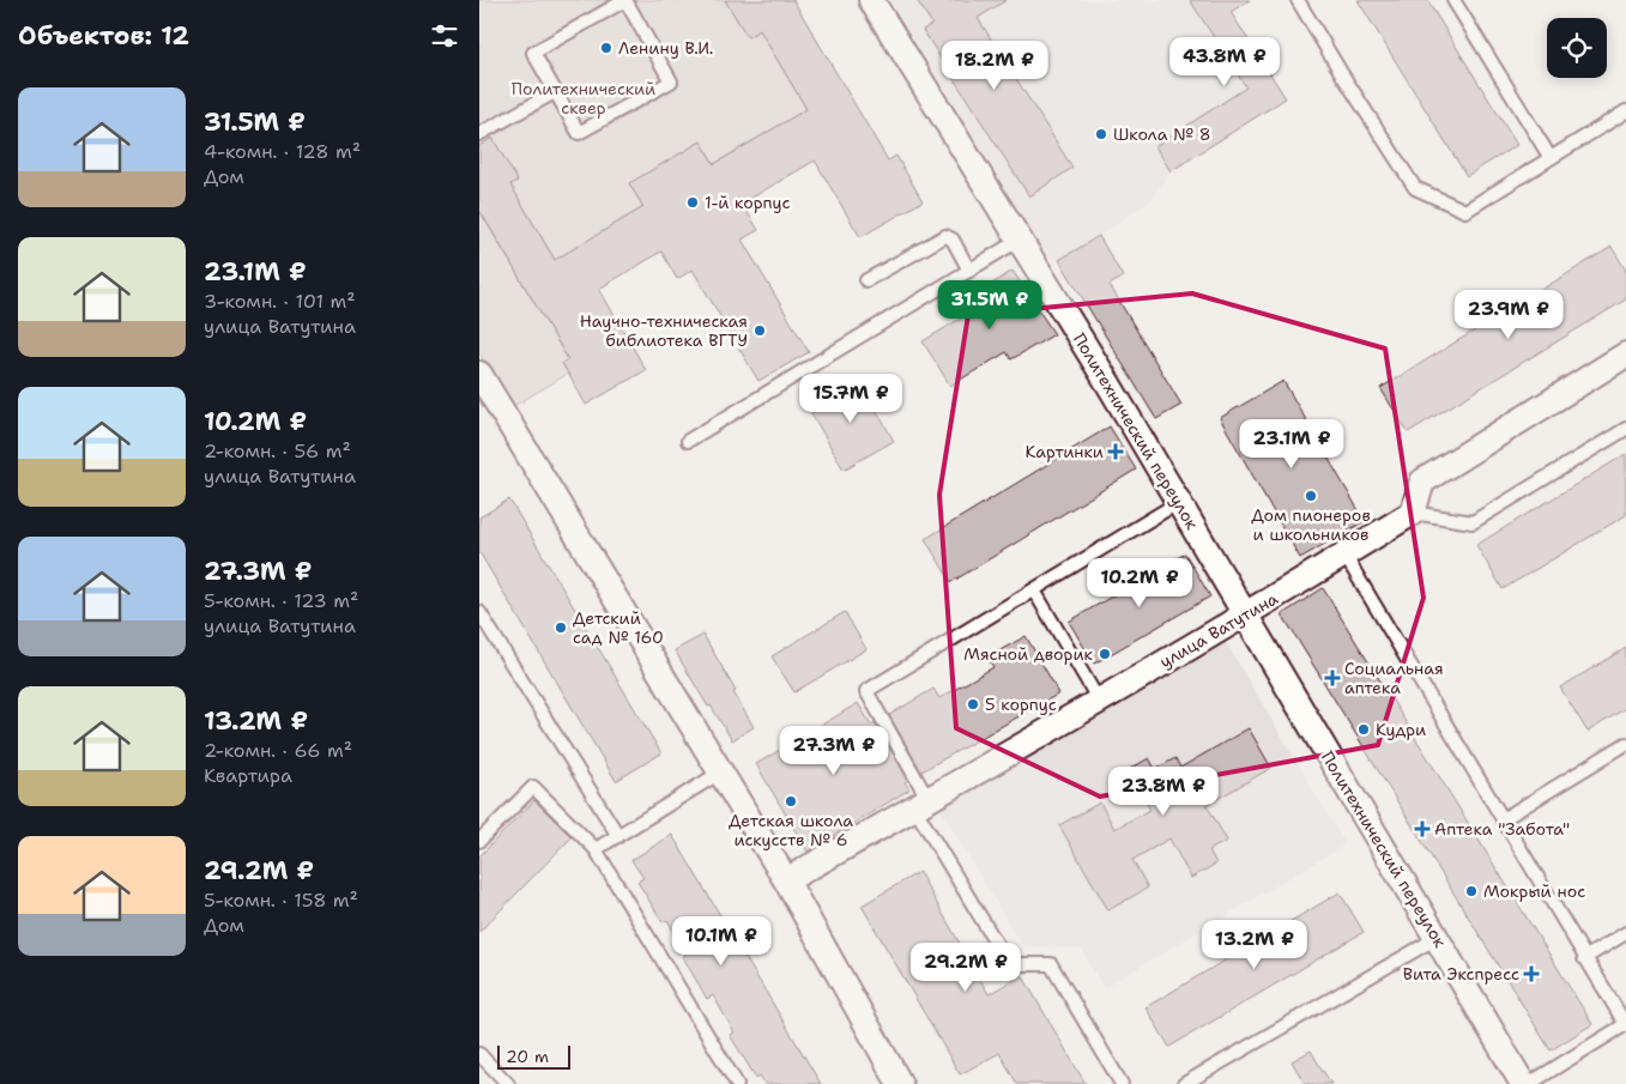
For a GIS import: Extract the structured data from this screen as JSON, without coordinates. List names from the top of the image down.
{
  "streets": {
    "street": ["Политехнический переулок", "улица Ватутина"]
  },
  "crossings": [
    ["Политехнический переулок", "улица Ватутина"]
  ],
  "parks": ["Политехнический сквер"],
  "places": {
    "other": [
      "Ленину В.И.",
      "Школа № 8",
      "1-й корпус",
      "Научно-техническая библиотека ВГТУ",
      "Дом пионеров и школьников",
      "Детский сад № 160",
      "Мясной дворик",
      "5 корпус",
      "Кудри",
      "Детская школа искусств № 6",
      "Мокрый нос"
    ],
    "health": [
      "Картинки",
      "Социальная аптека",
      "Аптека \"Забота\"",
      "Вита Экспресс"
    ]
  },
  "scale_bar": "20 m",
  "page": {
    "heading": "Объектов: 12",
    "price": [
      "43.8M ₽",
      "18.2M ₽",
      "31.5M ₽",
      "23.9M ₽",
      "15.7M ₽",
      "23.1M ₽",
      "10.2M ₽",
      "27.3M ₽",
      "23.8M ₽",
      "10.1M ₽",
      "13.2M ₽",
      "29.2M ₽"
    ],
    "list": [
      {
        "name": "31.5M ₽",
        "note": "4-комн. · 128 m² · Дом"
      },
      {
        "name": "23.1M ₽",
        "note": "3-комн. · 101 m² · улица Ватутина"
      },
      {
        "name": "10.2M ₽",
        "note": "2-комн. · 56 m² · улица Ватутина"
      },
      {
        "name": "27.3M ₽",
        "note": "5-комн. · 123 m² · улица Ватутина"
      },
      {
        "name": "13.2M ₽",
        "note": "2-комн. · 66 m² · Квартира"
      },
      {
        "name": "29.2M ₽",
        "note": "5-комн. · 158 m² · Дом"
      }
    ],
    "scale": "20 m"
  }
}
